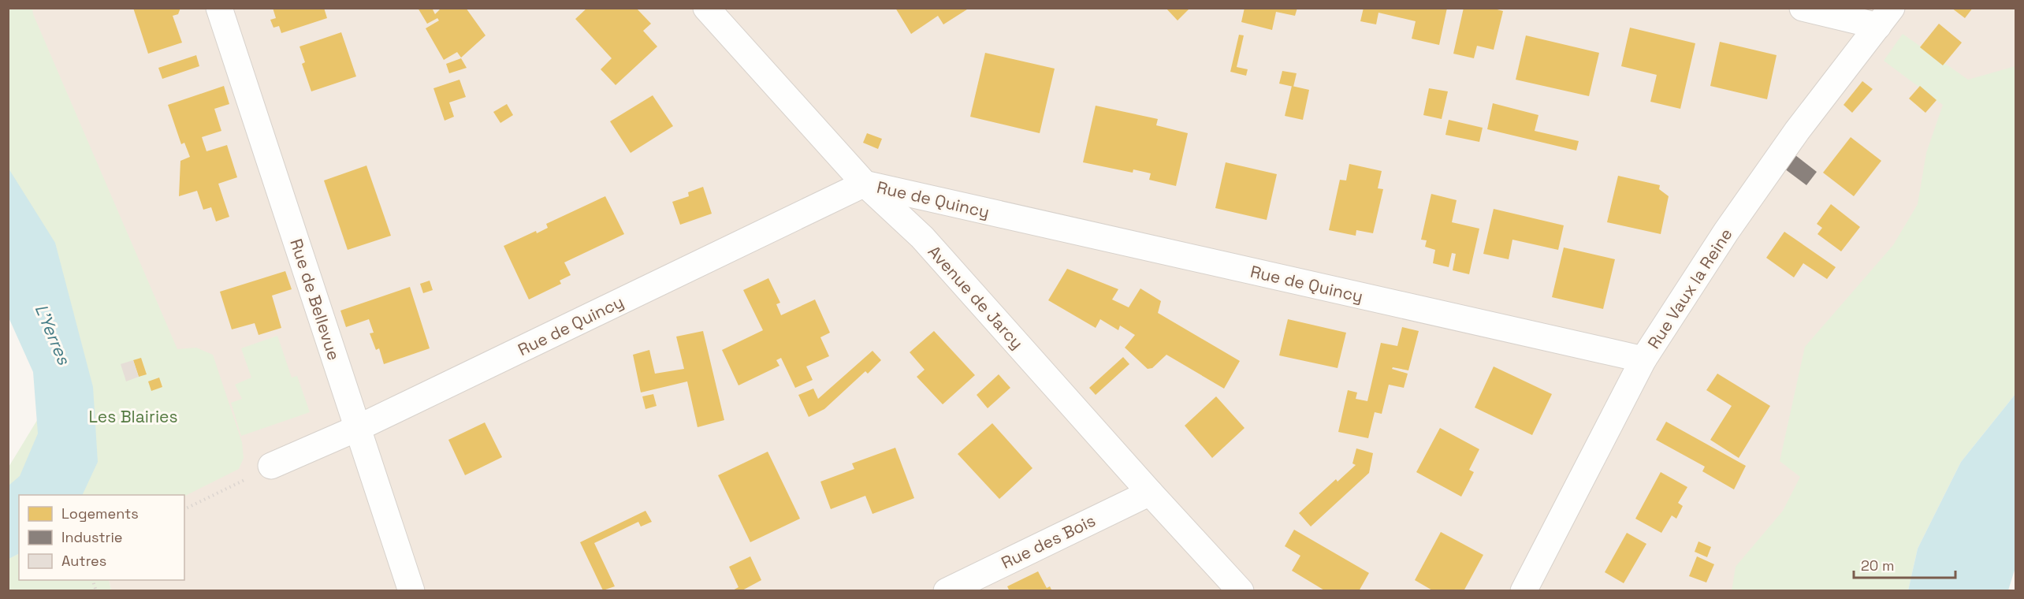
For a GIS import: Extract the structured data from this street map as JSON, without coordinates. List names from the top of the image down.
{
  "streets": {
    "street": [
      "Rue de Quincy",
      "Rue Vaux la Reine",
      "Avenue de Jarcy",
      "Rue de Bellevue",
      "Rue des Bois"
    ]
  },
  "crossings": [
    ["Rue de Quincy", "Rue Vaux la Reine"],
    ["Rue de Quincy", "Avenue de Jarcy"],
    ["Rue de Quincy", "Rue de Bellevue"],
    ["Avenue de Jarcy", "Rue des Bois"]
  ],
  "water": ["L'Yerres"],
  "parks": ["Les Blairies"],
  "legend": ["Logements", "Industrie", "Autres"],
  "scale_bar": "20 m"
}
